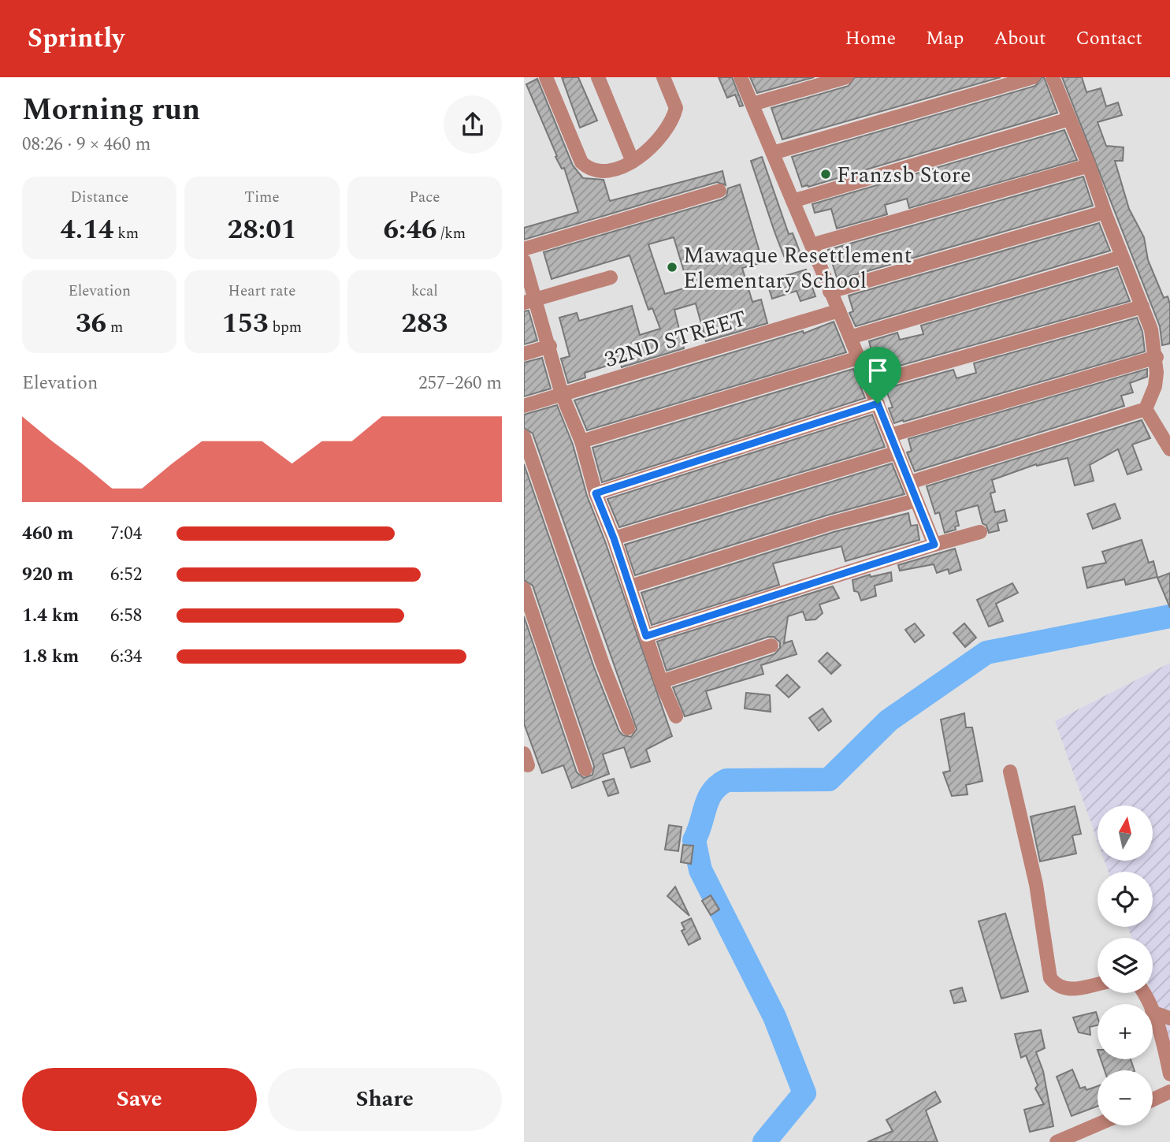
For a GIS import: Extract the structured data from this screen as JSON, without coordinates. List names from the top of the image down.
{
  "streets": {
    "street": ["32ND STREET"]
  },
  "places": ["Franzsb Store", "Mawaque Resettlement Elementary School"],
  "north": "top",
  "page": {
    "header": "Sprintly",
    "nav": [
      "Home",
      "Map",
      "About",
      "Contact"
    ],
    "heading": ["Morning run", "08:26 · 9 × 460 m"],
    "stats": [
      ["Distance", "4.14 km"],
      ["Time", "28:01"],
      ["Pace", "6:46 /km"],
      ["Elevation", "36 m"],
      ["Heart rate", "153 bpm"],
      ["kcal", "283"]
    ],
    "chart": ["Elevation", "257–260 m"],
    "list": [
      {
        "name": "460 m",
        "note": "7:04"
      },
      {
        "name": "920 m",
        "note": "6:52"
      },
      {
        "name": "1.4 km",
        "note": "6:58"
      },
      {
        "name": "1.8 km",
        "note": "6:34"
      }
    ],
    "map_buttons": ["+", "−"],
    "buttons": ["Save", "Share"]
  }
}
